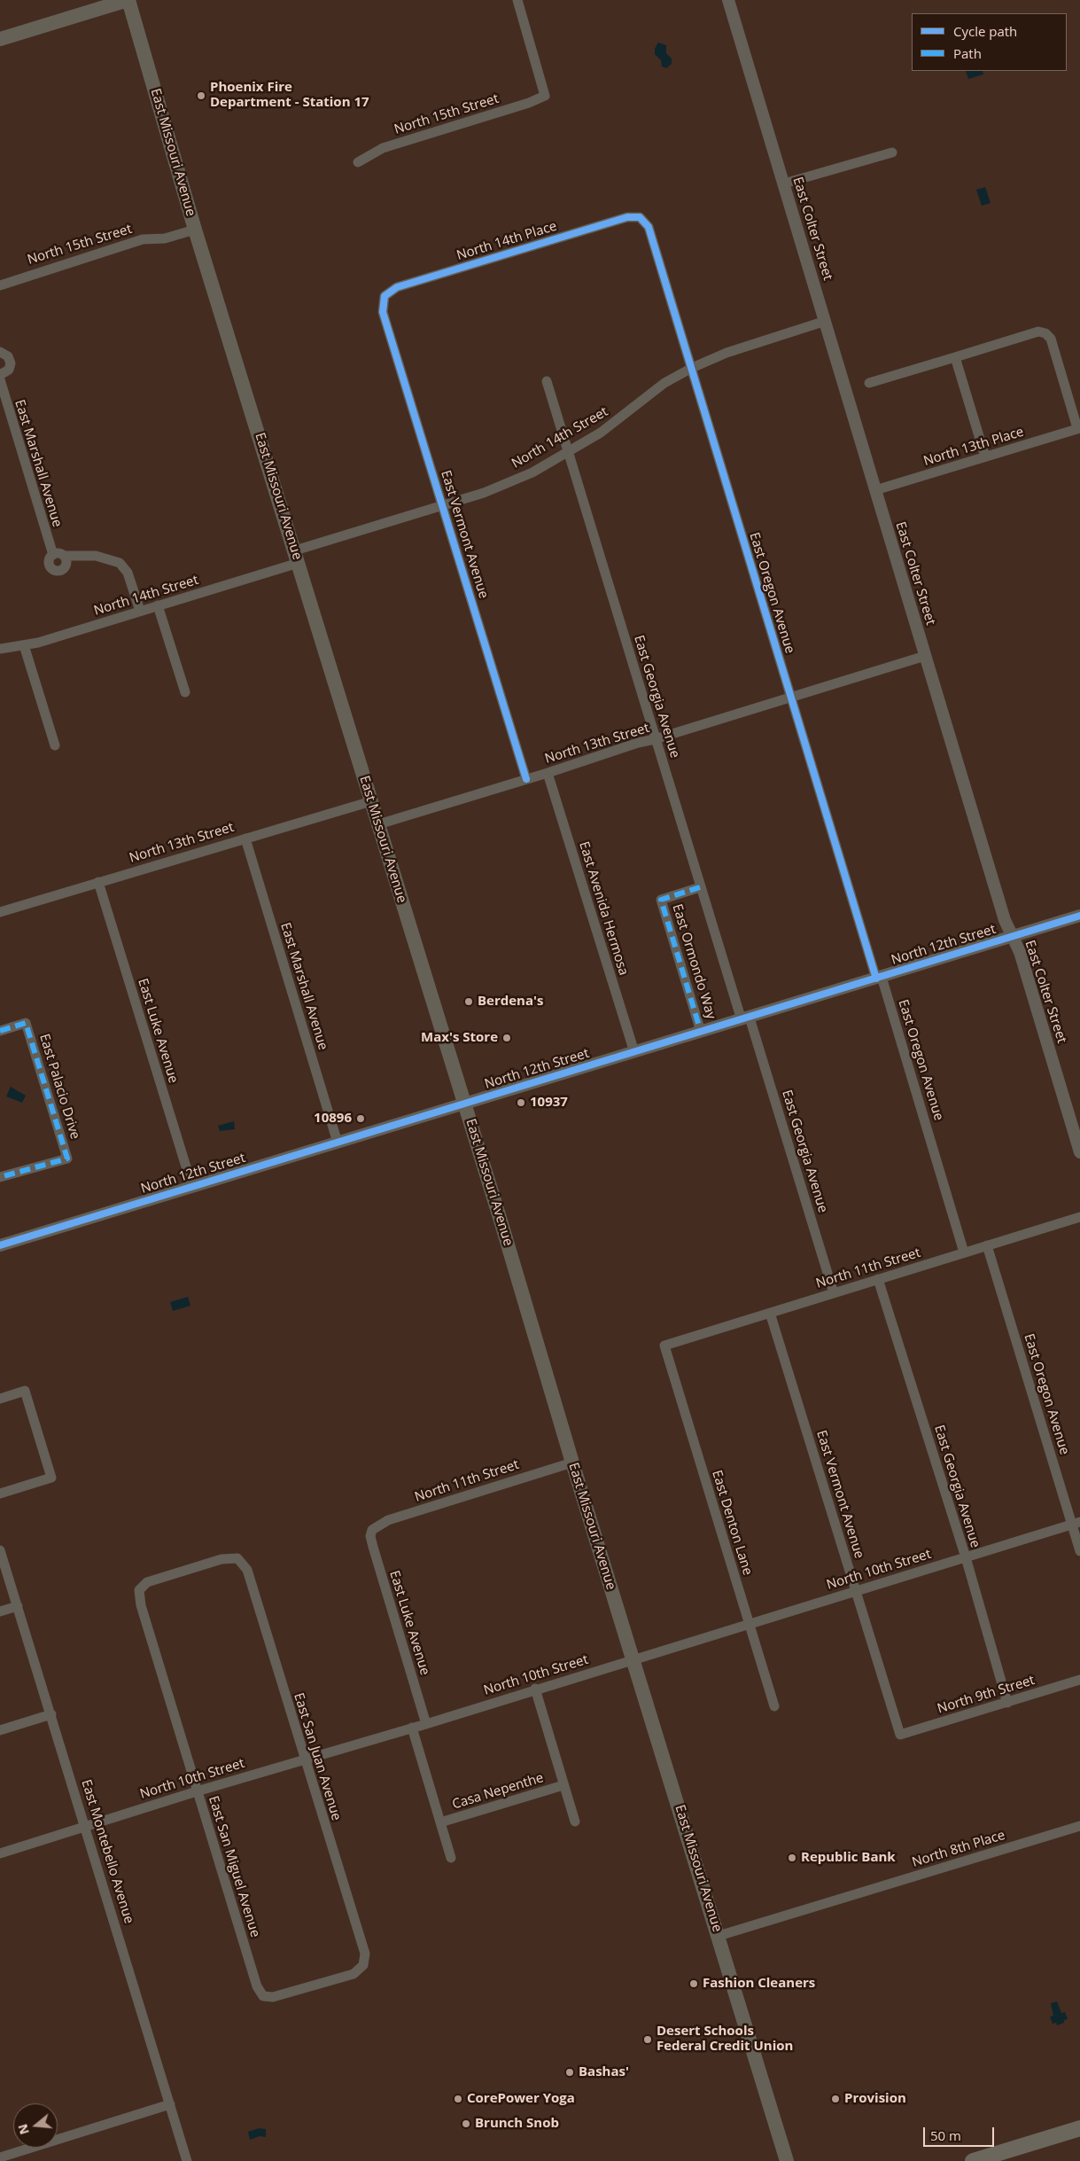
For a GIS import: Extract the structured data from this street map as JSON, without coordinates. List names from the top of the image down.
{
  "streets": {
    "main road": ["East Missouri Avenue"],
    "street": [
      "North 15th Street",
      "East Colter Street",
      "North 14th Place",
      "North 14th Street",
      "North 13th Place",
      "East Marshall Avenue",
      "East Vermont Avenue",
      "East Oregon Avenue",
      "East Georgia Avenue",
      "North 13th Street",
      "East Avenida Hermosa",
      "North 12th Street",
      "East Ormondo Way",
      "East Luke Avenue",
      "East Palacio Drive",
      "North 11th Street",
      "East Denton Lane",
      "North 10th Street",
      "North 9th Street",
      "East San Juan Avenue",
      "Casa Nepenthe",
      "North 8th Place",
      "East Montebello Avenue",
      "East San Miguel Avenue"
    ]
  },
  "crossings": [
    ["North 15th Street", "East Missouri Avenue"],
    ["East Missouri Avenue", "North 14th Street"],
    ["East Missouri Avenue", "North 13th Street"],
    ["East Missouri Avenue", "North 12th Street"],
    ["East Missouri Avenue", "North 11th Street"],
    ["East Missouri Avenue", "North 10th Street"],
    ["East Missouri Avenue", "North 8th Place"],
    ["East Colter Street", "North 14th Street"],
    ["East Colter Street", "North 13th Place"],
    ["East Colter Street", "North 13th Street"],
    ["East Colter Street", "North 12th Street"],
    ["North 14th Place", "East Vermont Avenue"],
    ["North 14th Place", "East Oregon Avenue"],
    ["North 14th Street", "East Marshall Avenue"],
    ["North 14th Street", "East Vermont Avenue"],
    ["North 14th Street", "East Oregon Avenue"],
    ["North 14th Street", "East Georgia Avenue"],
    ["East Marshall Avenue", "North 13th Street"],
    ["East Marshall Avenue", "North 12th Street"],
    ["East Vermont Avenue", "North 13th Street"],
    ["East Vermont Avenue", "North 11th Street"],
    ["East Vermont Avenue", "North 10th Street"],
    ["East Vermont Avenue", "North 9th Street"],
    ["East Oregon Avenue", "North 13th Street"],
    ["East Oregon Avenue", "North 12th Street"],
    ["East Oregon Avenue", "North 11th Street"],
    ["East Oregon Avenue", "North 10th Street"],
    ["East Georgia Avenue", "North 13th Street"],
    ["East Georgia Avenue", "North 12th Street"],
    ["East Georgia Avenue", "East Ormondo Way"],
    ["East Georgia Avenue", "North 11th Street"],
    ["East Georgia Avenue", "North 10th Street"],
    ["East Georgia Avenue", "North 9th Street"],
    ["North 13th Street", "East Avenida Hermosa"],
    ["North 13th Street", "East Luke Avenue"],
    ["East Avenida Hermosa", "North 12th Street"],
    ["North 12th Street", "East Ormondo Way"],
    ["North 12th Street", "East Luke Avenue"],
    ["East Luke Avenue", "North 11th Street"],
    ["East Luke Avenue", "North 10th Street"],
    ["North 11th Street", "East Denton Lane"],
    ["East Denton Lane", "North 10th Street"],
    ["North 10th Street", "East San Juan Avenue"],
    ["North 10th Street", "Casa Nepenthe"],
    ["North 10th Street", "East Montebello Avenue"],
    ["North 10th Street", "East San Miguel Avenue"],
    ["East San Juan Avenue", "East San Miguel Avenue"]
  ],
  "places": [
    "Phoenix Fire Department - Station 17",
    "Berdena's",
    "Max's Store",
    "10937",
    "10896",
    "Republic Bank",
    "Fashion Cleaners",
    "Desert Schools Federal Credit Union",
    "Bashas'",
    "CorePower Yoga",
    "Provision",
    "Brunch Snob"
  ],
  "legend": ["Cycle path", "Path"],
  "scale_bar": "50 m",
  "north": "left"
}
